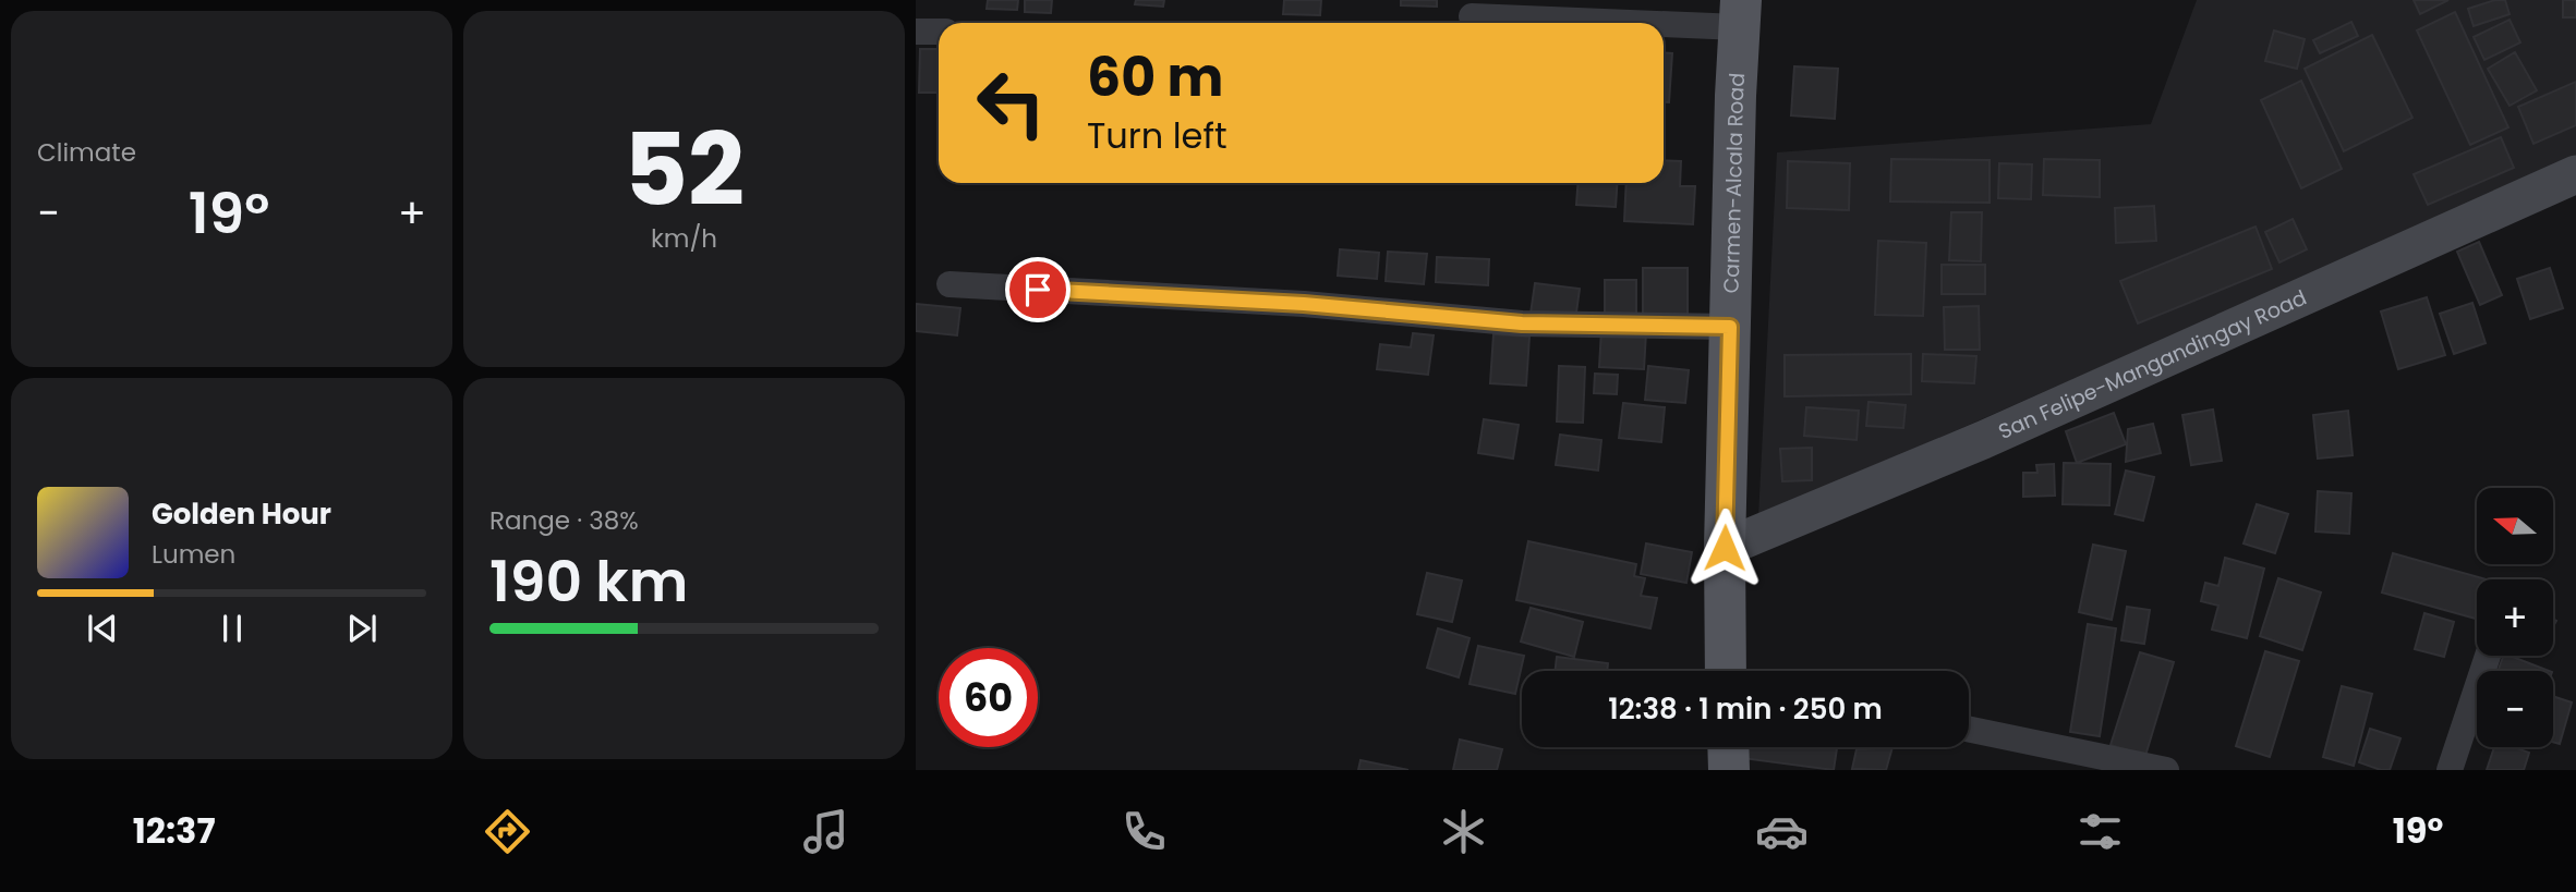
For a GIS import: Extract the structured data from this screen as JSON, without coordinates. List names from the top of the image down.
{
  "streets": {
    "main road": ["Carmen-Alcala Road", "San Felipe-Mangandingay Road"]
  },
  "crossings": [
    ["Carmen-Alcala Road", "San Felipe-Mangandingay Road"]
  ],
  "north": "left",
  "page": {
    "tile": [
      "Climate",
      ["52", "km/h"],
      ["Range · 38%", "190 km"]
    ],
    "turn": ["60 m", "Turn left"],
    "heat": ["−", "19°", "+"],
    "song": ["Golden Hour", "Lumen"],
    "map_buttons": ["+", "−"],
    "limit": "60",
    "trip": "12:38 · 1 min · 250 m",
    "tabs": ["12:37", "19°"]
  }
}
